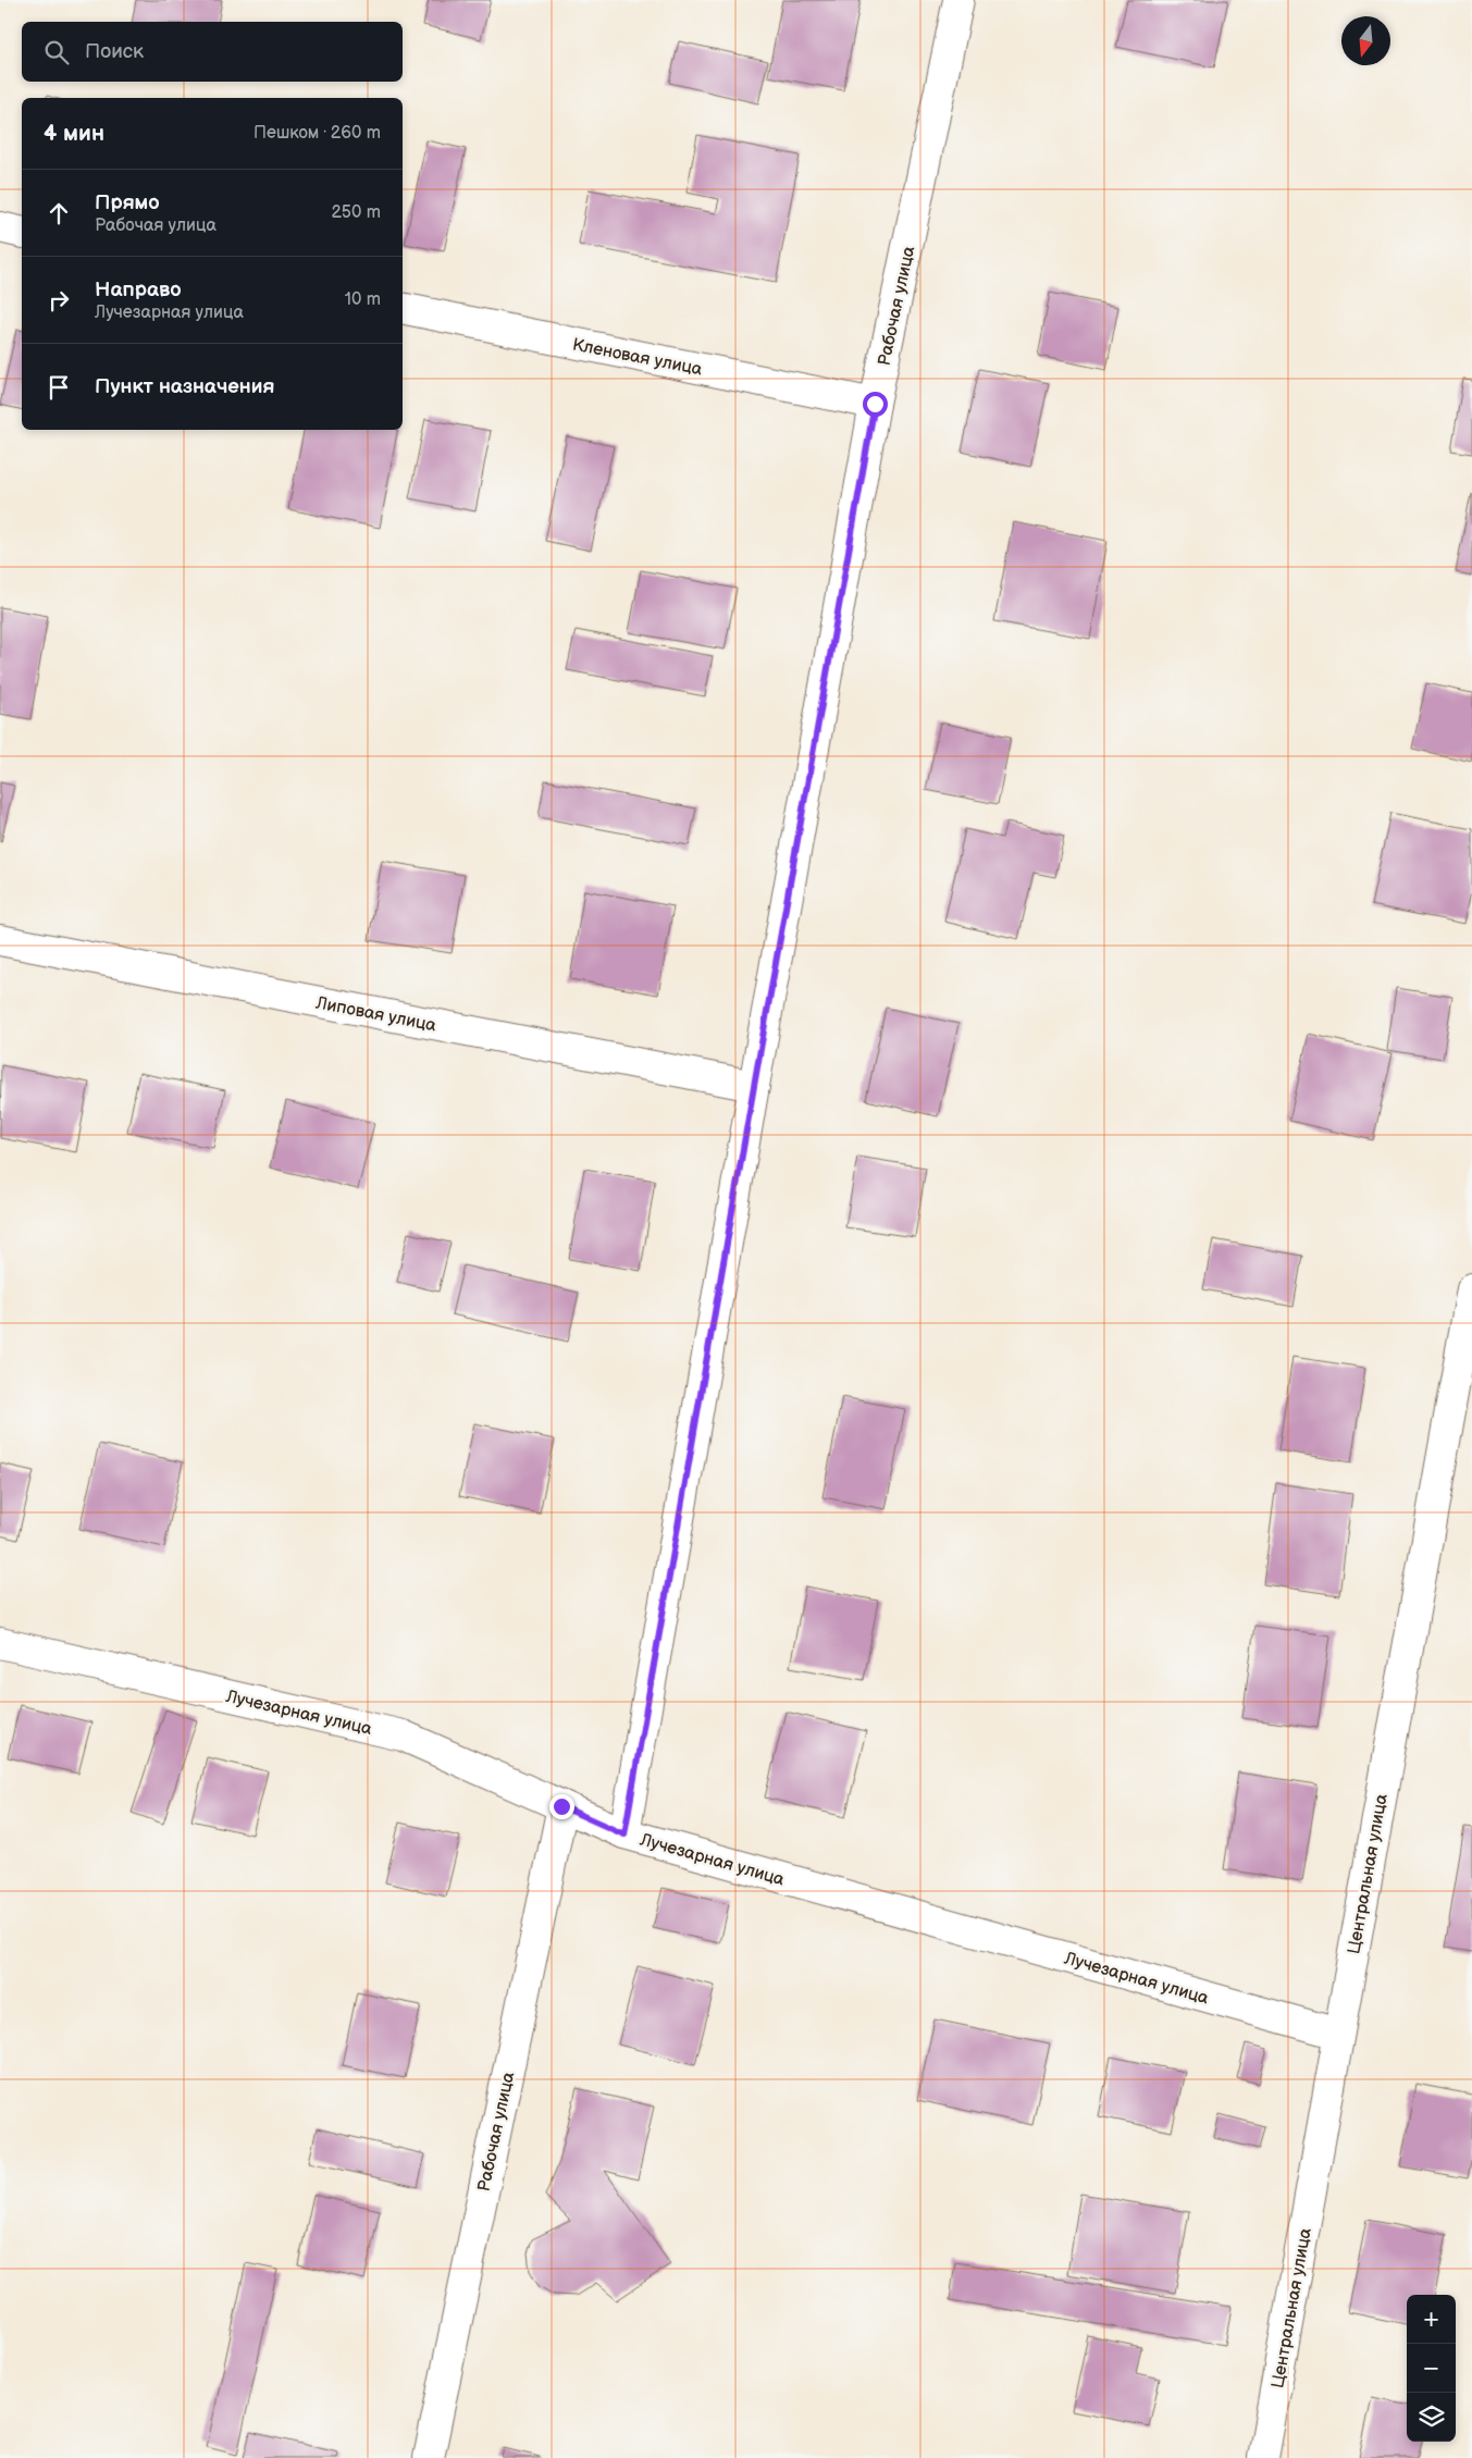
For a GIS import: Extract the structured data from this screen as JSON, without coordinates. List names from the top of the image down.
{
  "streets": {
    "street": [
      "Рабочая улица",
      "Кленовая улица",
      "Липовая улица",
      "Лучезарная улица",
      "Центральная улица"
    ]
  },
  "crossings": [
    ["Рабочая улица", "Кленовая улица"],
    ["Рабочая улица", "Липовая улица"],
    ["Рабочая улица", "Лучезарная улица"],
    ["Лучезарная улица", "Центральная улица"]
  ],
  "north": "bottom",
  "page": {
    "search": "Поиск",
    "heading": ["4 мин", "Пешком · 260 m"],
    "list": [
      ["Прямо", "Рабочая улица", "250 m"],
      ["Направо", "Лучезарная улица", "10 m"],
      "Пункт назначения"
    ],
    "map_buttons": ["+", "−"]
  }
}
